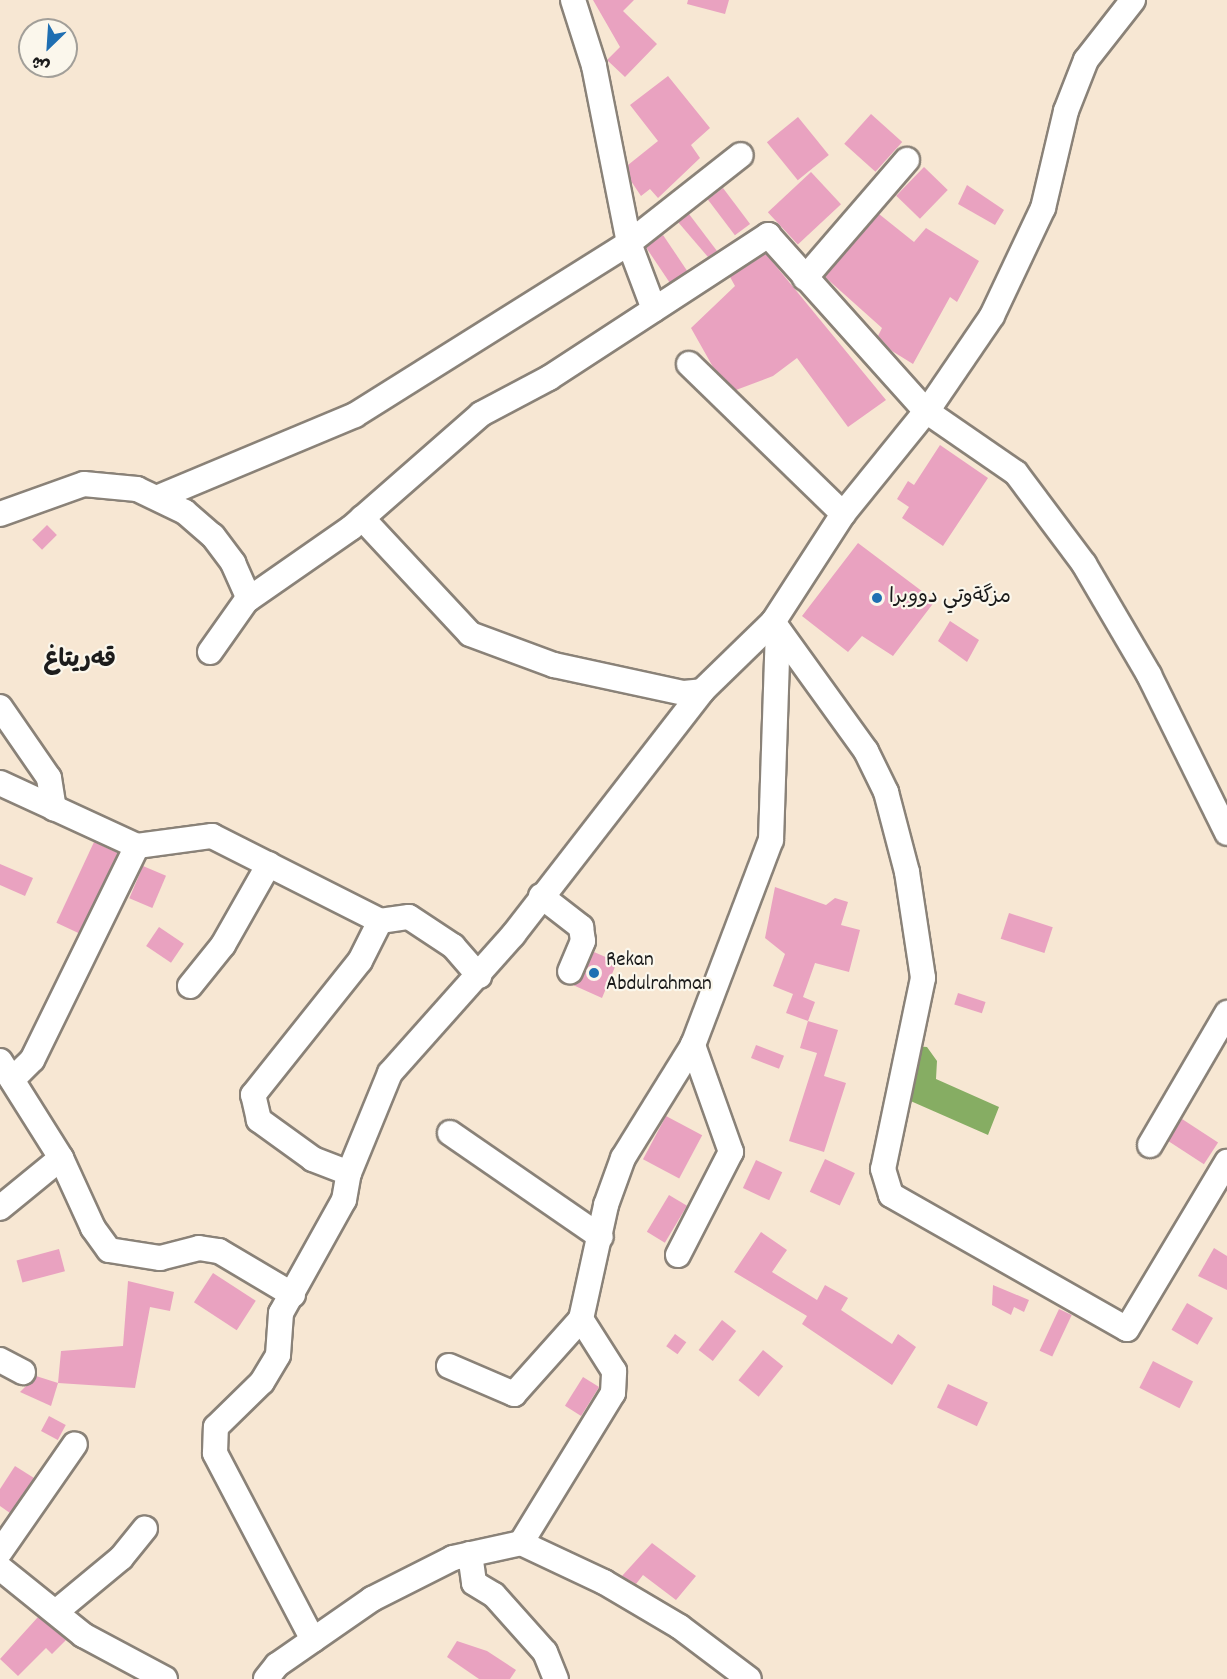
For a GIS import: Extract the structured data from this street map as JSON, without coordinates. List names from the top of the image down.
{
  "districts": ["قەریتاغ"],
  "places": ["مزگةوتي دووبرا", "Rekan Abdulrahman"],
  "north": "bottom left"
}
